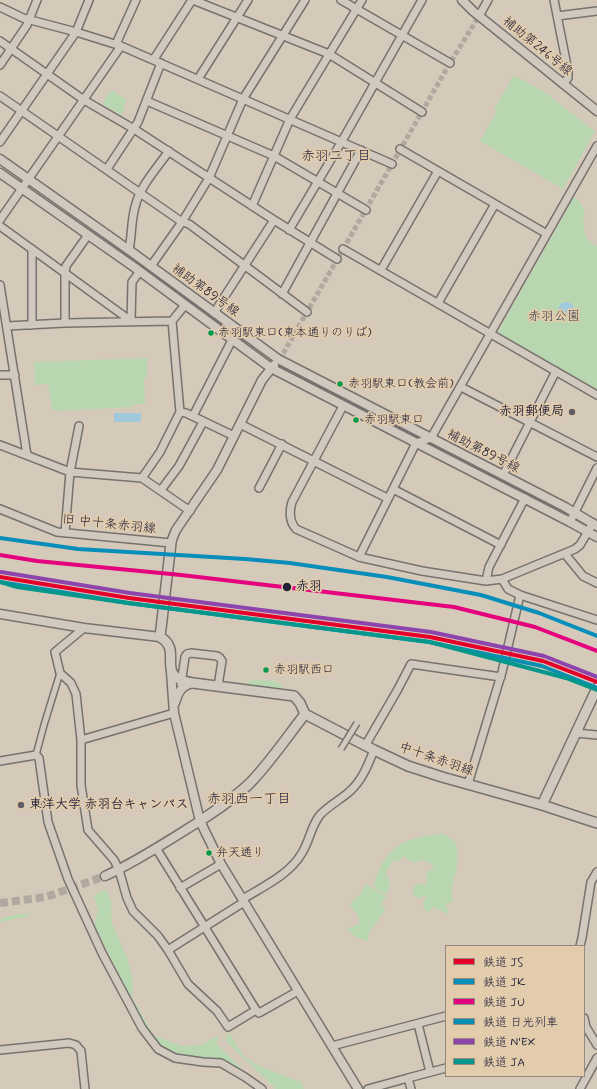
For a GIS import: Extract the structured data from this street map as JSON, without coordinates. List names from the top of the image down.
{
  "streets": {
    "main road": ["中十条赤羽線"],
    "street": ["補助第246号線", "補助第89号線", "旧 中十条赤羽線"]
  },
  "districts": ["赤羽二丁目", "赤羽西一丁目"],
  "parks": ["赤羽公園"],
  "places": [
    "赤羽駅東口(東本通りのりば)",
    "赤羽駅東口(教会前)",
    "赤羽郵便局",
    "赤羽駅東口",
    "赤羽",
    "赤羽駅西口",
    "東洋大学 赤羽台キャンパス",
    "弁天通り"
  ],
  "lines": [
    "rail line JK",
    "rail line JU",
    "rail line N'EX",
    "rail line JS",
    "rail line 日光列車",
    "rail line JA"
  ],
  "legend": [
    "鉄道 JS",
    "鉄道 JK",
    "鉄道 JU",
    "鉄道 日光列車",
    "鉄道 N'EX",
    "鉄道 JA"
  ]
}
